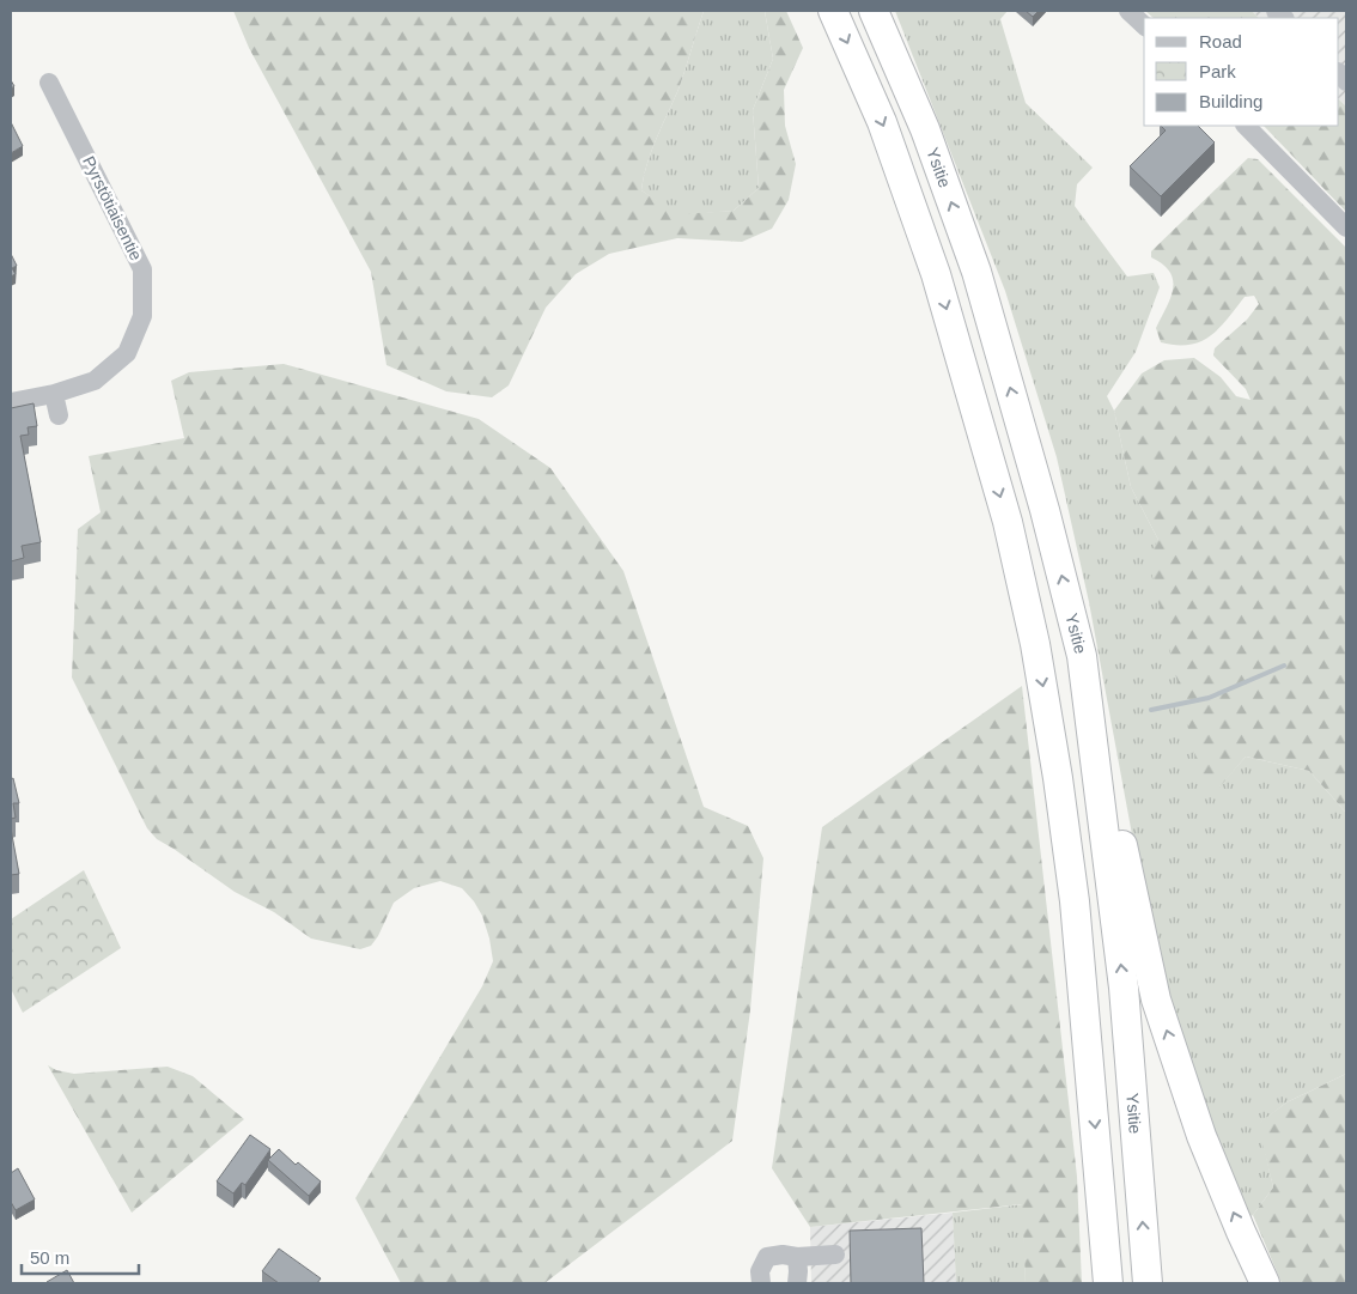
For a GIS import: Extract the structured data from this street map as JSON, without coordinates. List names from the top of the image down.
{
  "streets": {
    "highway": ["Ysitie"],
    "street": ["Pyrstötiaisentie"]
  },
  "legend": ["Road", "Park", "Building"],
  "scale_bar": "50 m"
}
